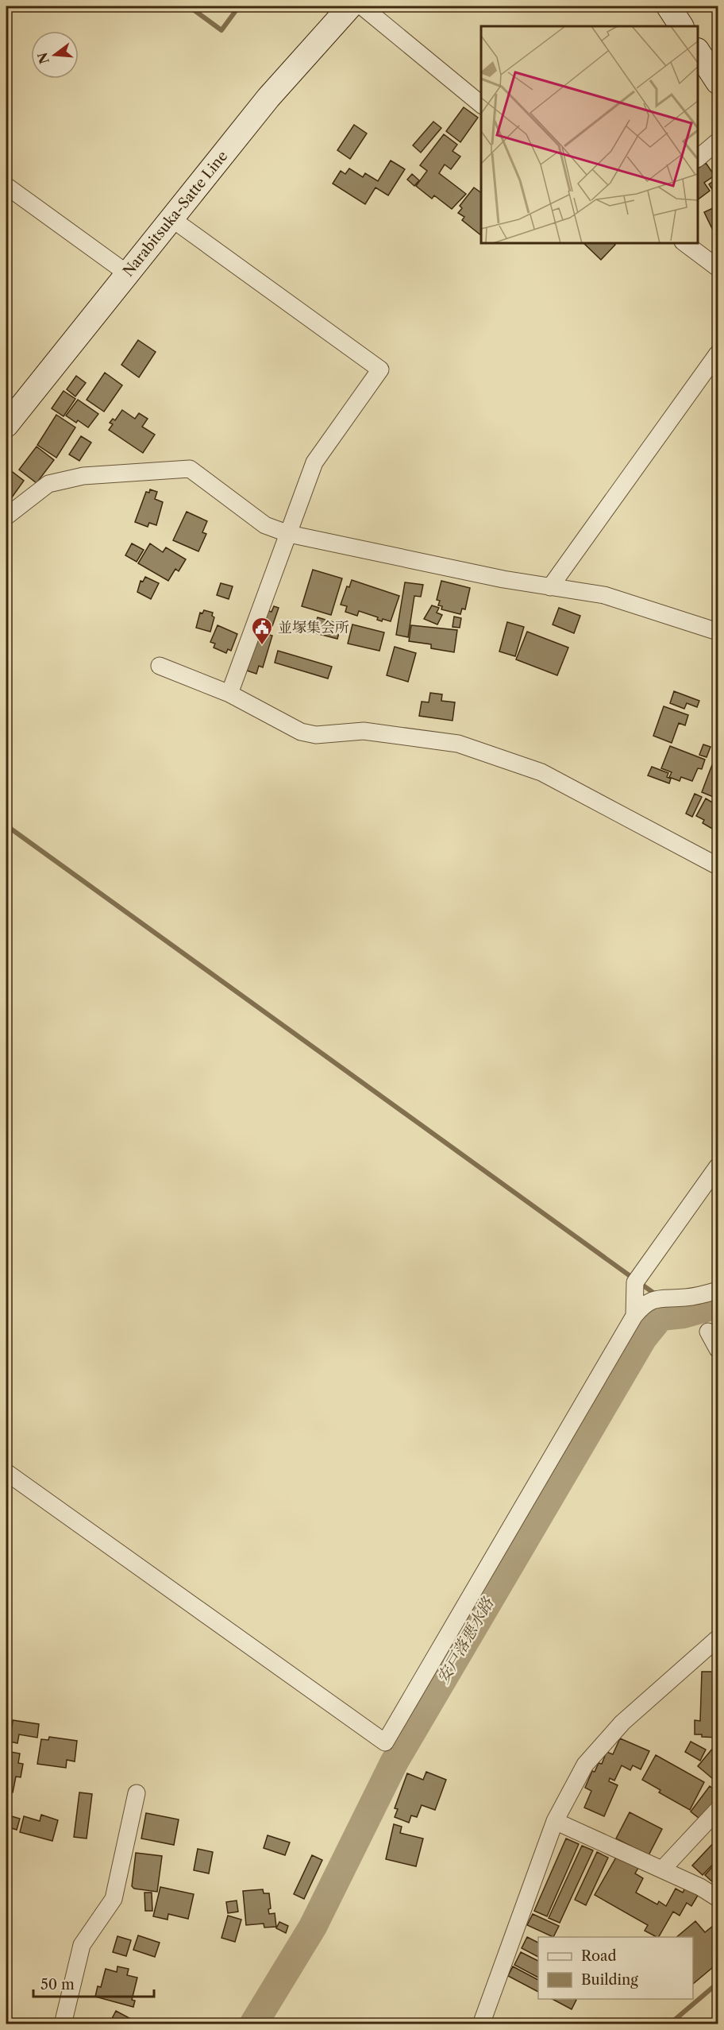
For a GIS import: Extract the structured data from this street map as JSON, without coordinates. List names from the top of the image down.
{
  "streets": {
    "main road": ["Narabitsuka-Satte Line"]
  },
  "water": ["安戸落悪水路"],
  "places": {
    "public building": ["並塚集会所"]
  },
  "legend": ["Road", "Building"],
  "scale_bar": "50 m",
  "north": "left"
}
